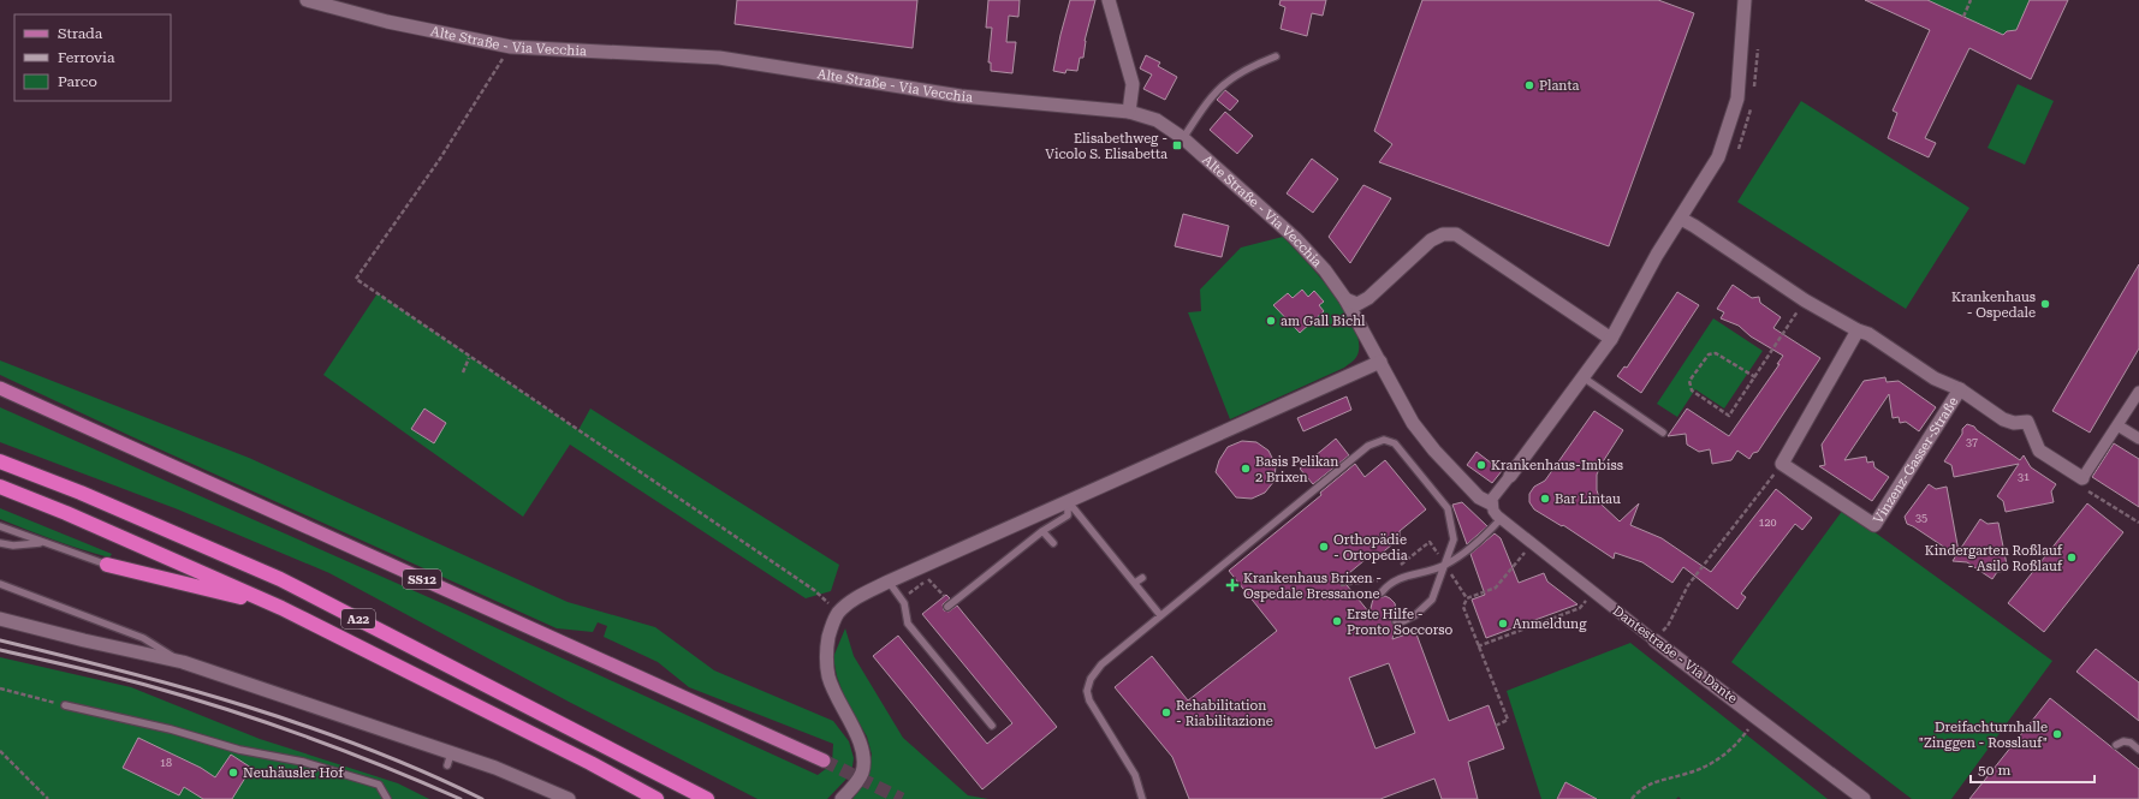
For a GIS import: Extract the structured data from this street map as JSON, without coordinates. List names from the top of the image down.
{
  "streets": {
    "highway": ["A22"],
    "main road": ["SS12"],
    "street": ["Alte Straße - Via Vecchia", "Vinzenz-Gasser-Straße", "Dantestraße - Via Dante"]
  },
  "crossings": [
    ["Alte Straße - Via Vecchia", "Dantestraße - Via Dante"]
  ],
  "places": {
    "other": [
      "Planta",
      "Krankenhaus - Ospedale",
      "am Gall Bichl",
      "Krankenhaus-Imbiss",
      "Basis Pelikan 2 Brixen",
      "Bar Lintau",
      "Orthopädie - Ortopedia",
      "Kindergarten Roßlauf - Asilo Roßlauf",
      "Erste Hilfe - Pronto Soccorso",
      "Anmeldung",
      "Rehabilitation - Riabilitazione",
      "Dreifachturnhalle \"Zinggen - Rosslauf\"",
      "Neuhäusler Hof"
    ],
    "transit": ["Elisabethweg - Vicolo S. Elisabetta"],
    "health": ["Krankenhaus Brixen - Ospedale Bressanone"]
  },
  "house_numbers": [
    "37",
    "31",
    "35",
    "120",
    "18"
  ],
  "legend": ["Strada", "Ferrovia", "Parco"],
  "scale_bar": "50 m"
}
